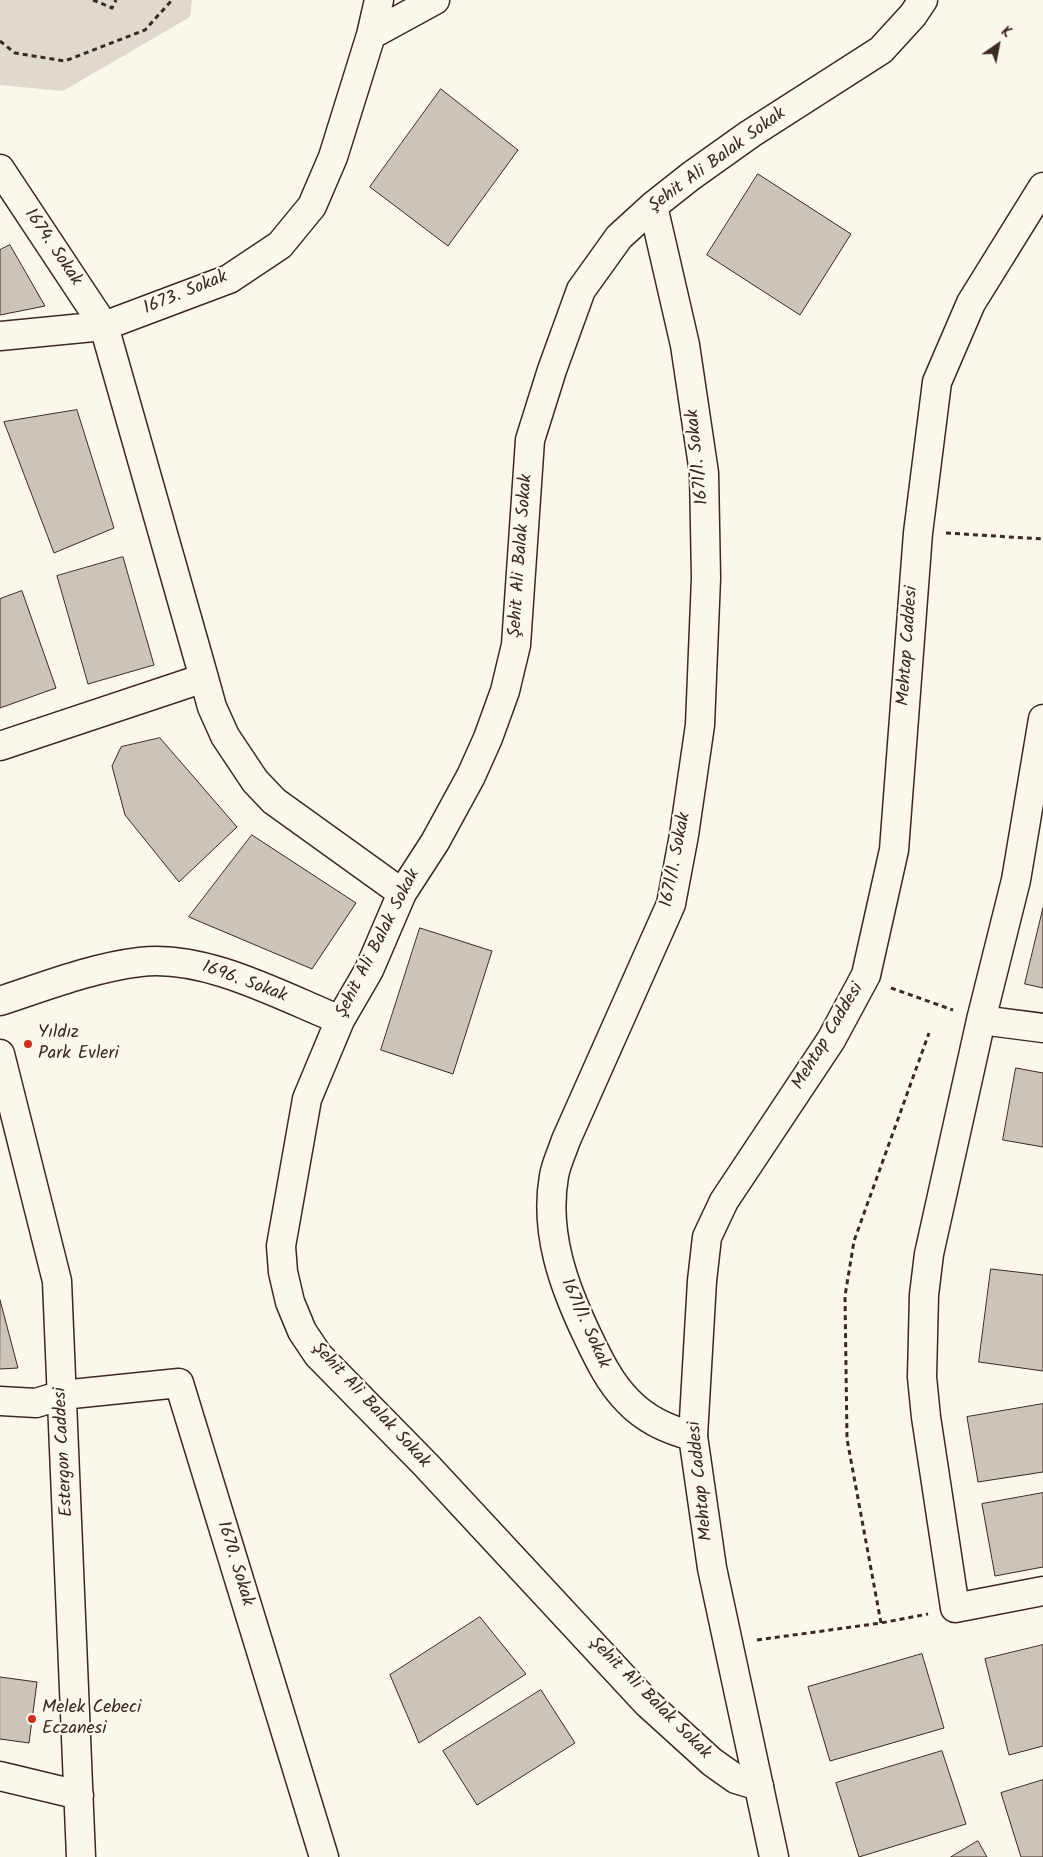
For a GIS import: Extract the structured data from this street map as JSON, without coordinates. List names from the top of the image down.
{
  "streets": {
    "street": [
      "Şehit Ali Balak Sokak",
      "1674. Sokak",
      "1673. Sokak",
      "1671/1. Sokak",
      "Mehtap Caddesi",
      "1696. Sokak",
      "Estergon Caddesi",
      "1670. Sokak"
    ]
  },
  "crossings": [
    ["Şehit Ali Balak Sokak", "1674. Sokak"],
    ["Şehit Ali Balak Sokak", "1671/1. Sokak"],
    ["Şehit Ali Balak Sokak", "Mehtap Caddesi"],
    ["Şehit Ali Balak Sokak", "1696. Sokak"],
    ["1674. Sokak", "1673. Sokak"],
    ["1671/1. Sokak", "Mehtap Caddesi"],
    ["Estergon Caddesi", "1670. Sokak"]
  ],
  "places": ["Yıldız Park Evleri", "Melek Cebeci Eczanesi"],
  "north": "top right"
}
